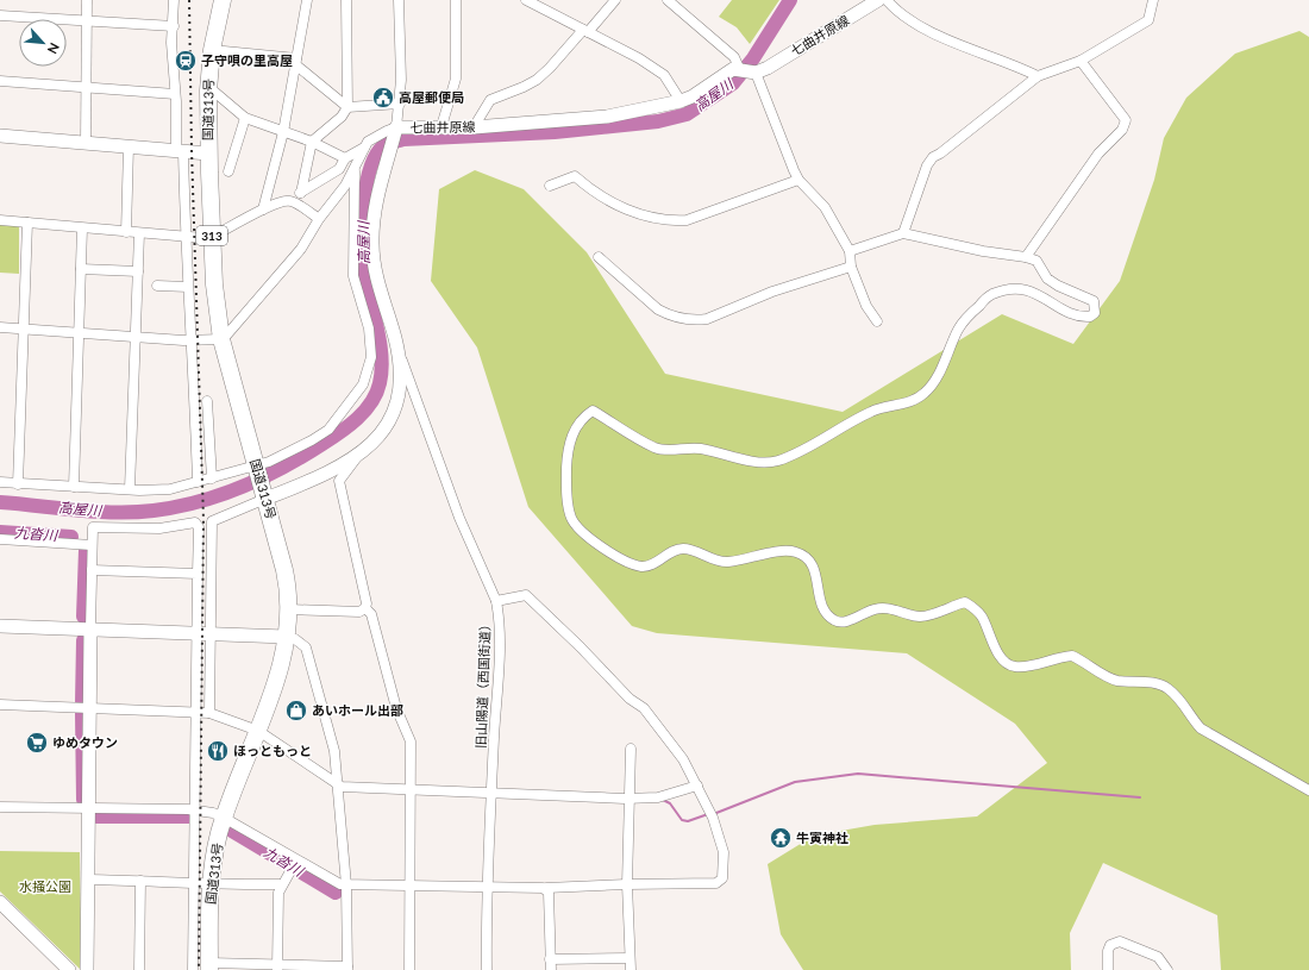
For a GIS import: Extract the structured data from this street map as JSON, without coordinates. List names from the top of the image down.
{
  "streets": {
    "highway": ["国道313号", "313"],
    "main road": ["七曲井原線"],
    "street": ["旧山陽道（西国街道）"]
  },
  "crossings": [
    ["七曲井原線", "国道313号"],
    ["七曲井原線", "旧山陽道（西国街道）"]
  ],
  "water": ["高屋川", "九沓川"],
  "parks": ["水掻公園"],
  "places": {
    "station": ["子守唄の里高屋"],
    "public building": ["高屋郵便局"],
    "shop": ["あいホール出部"],
    "supermarket": ["ゆめタウン"],
    "restaurant": ["ほっともっと"],
    "temple": ["牛寅神社"]
  },
  "north": "bottom right"
}
